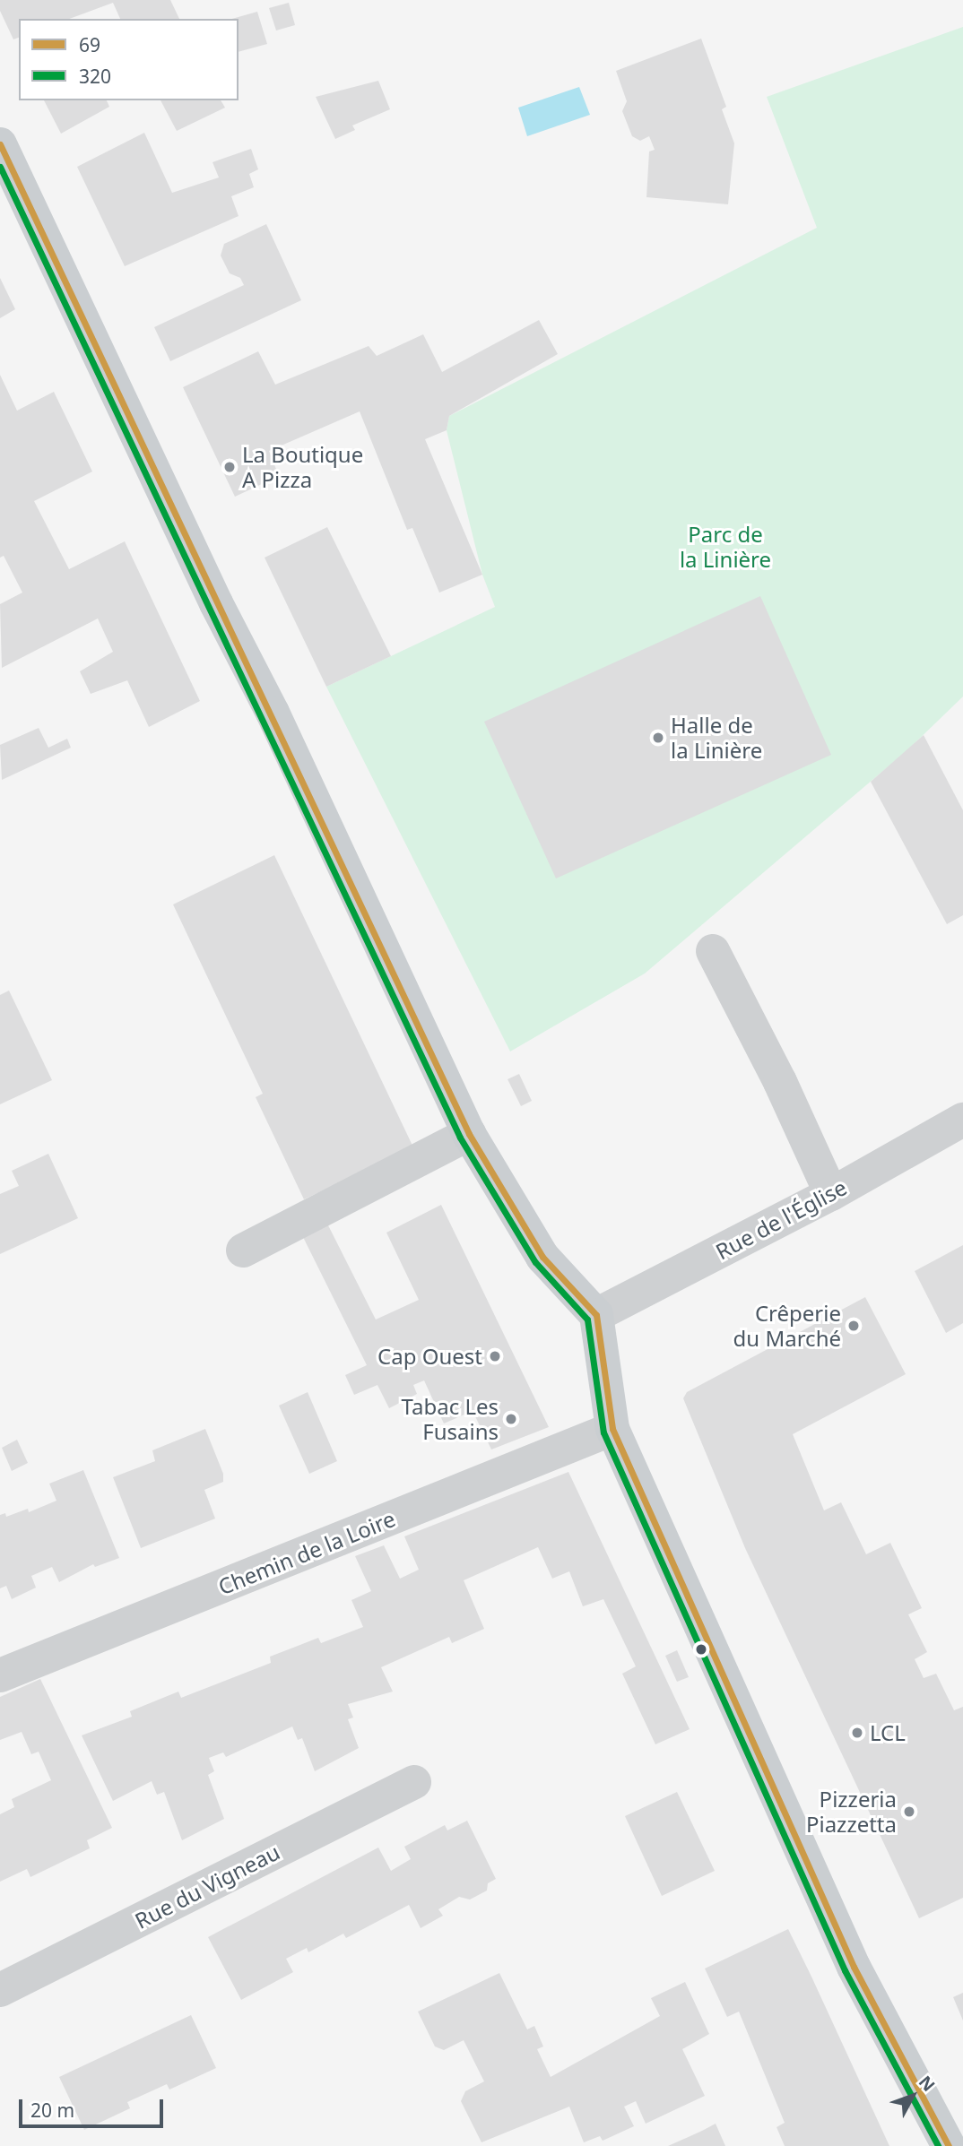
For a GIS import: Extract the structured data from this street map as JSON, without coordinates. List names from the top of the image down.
{
  "streets": {
    "street": ["Rue de l'Église", "Chemin de la Loire", "Rue du Vigneau"]
  },
  "parks": ["Parc de la Linière"],
  "places": [
    "La Boutique A Pizza",
    "Halle de la Linière",
    "Crêperie du Marché",
    "Cap Ouest",
    "Tabac Les Fusains",
    "LCL",
    "Pizzeria Piazzetta"
  ],
  "lines": ["transit line 69", "transit line 320"],
  "legend": ["69", "320"],
  "scale_bar": "20 m",
  "north": "top right"
}
